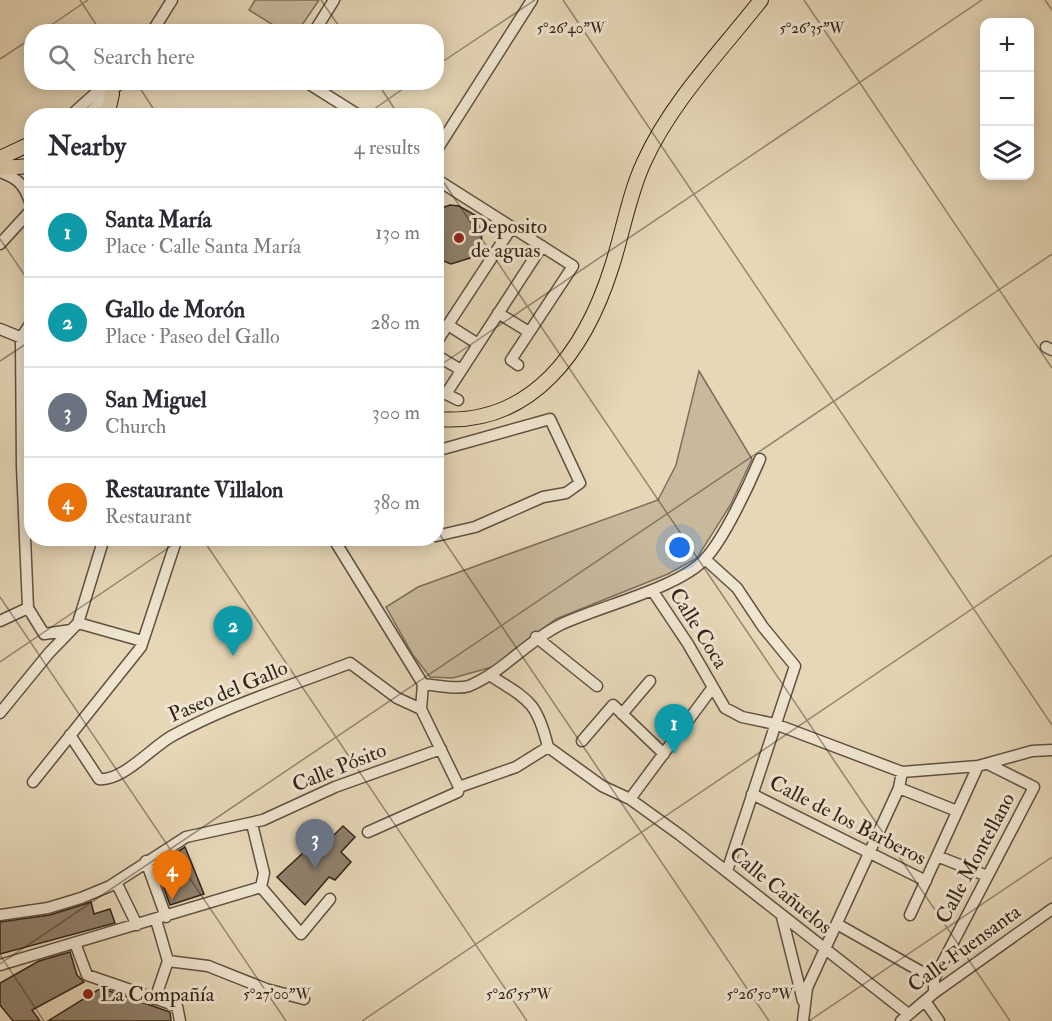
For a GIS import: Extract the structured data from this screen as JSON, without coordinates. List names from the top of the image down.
{
  "streets": {
    "street": [
      "Calle Coca",
      "Paseo del Gallo",
      "Calle Pósito",
      "Calle de los Barberos",
      "Calle Montellano",
      "Calle Cañuelos",
      "Calle Fuensanta"
    ]
  },
  "crossings": [
    ["Calle Cañuelos", "Calle Fuensanta"]
  ],
  "places": ["Deposito de aguas", "La Compañía"],
  "page": {
    "map_buttons": ["+", "−"],
    "search": "Search here",
    "heading": ["Nearby", "4 results"],
    "list": [
      {
        "mark": "1",
        "name": "Santa María",
        "note": "Place · Calle Santa María",
        "value": "130 m"
      },
      {
        "mark": "2",
        "name": "Gallo de Morón",
        "note": "Place · Paseo del Gallo",
        "value": "280 m"
      },
      {
        "mark": "3",
        "name": "San Miguel",
        "note": "Church",
        "value": "300 m"
      },
      {
        "mark": "4",
        "name": "Restaurante Villalon",
        "note": "Restaurant",
        "value": "380 m"
      }
    ],
    "pins": [
      "2",
      "1",
      "3",
      "4"
    ]
  },
  "coordinates": [
    "5°26'40\"W",
    "5°26'35\"W",
    "5°27'00\"W",
    "5°26'55\"W",
    "5°26'50\"W"
  ]
}
